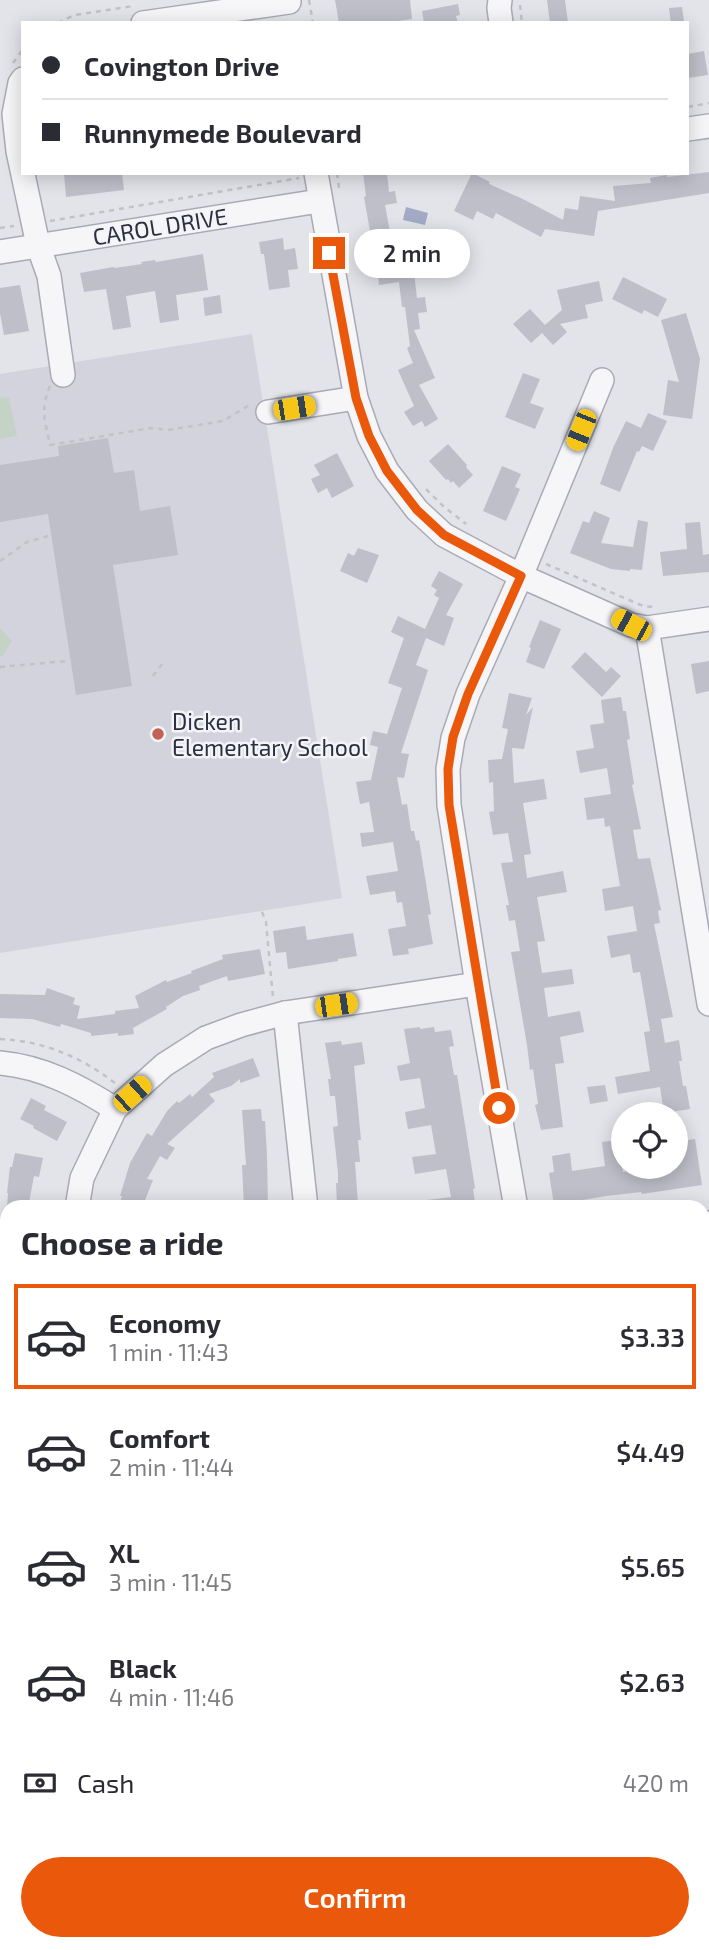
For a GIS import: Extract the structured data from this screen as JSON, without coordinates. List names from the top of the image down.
{
  "streets": {
    "street": ["CAROL DRIVE"]
  },
  "places": ["Dicken Elementary School"],
  "page": {
    "banner": ["Covington Drive", "Runnymede Boulevard"],
    "bubble": "2 min",
    "heading": "Choose a ride",
    "list": [
      {
        "name": "Economy",
        "note": "1 min · 11:43",
        "value": "$3.33"
      },
      {
        "name": "Comfort",
        "note": "2 min · 11:44",
        "value": "$4.49"
      },
      {
        "name": "XL",
        "note": "3 min · 11:45",
        "value": "$5.65"
      },
      {
        "name": "Black",
        "note": "4 min · 11:46",
        "value": "$2.63"
      }
    ],
    "pay": ["Cash", "420 m"],
    "buttons": "Confirm"
  }
}
